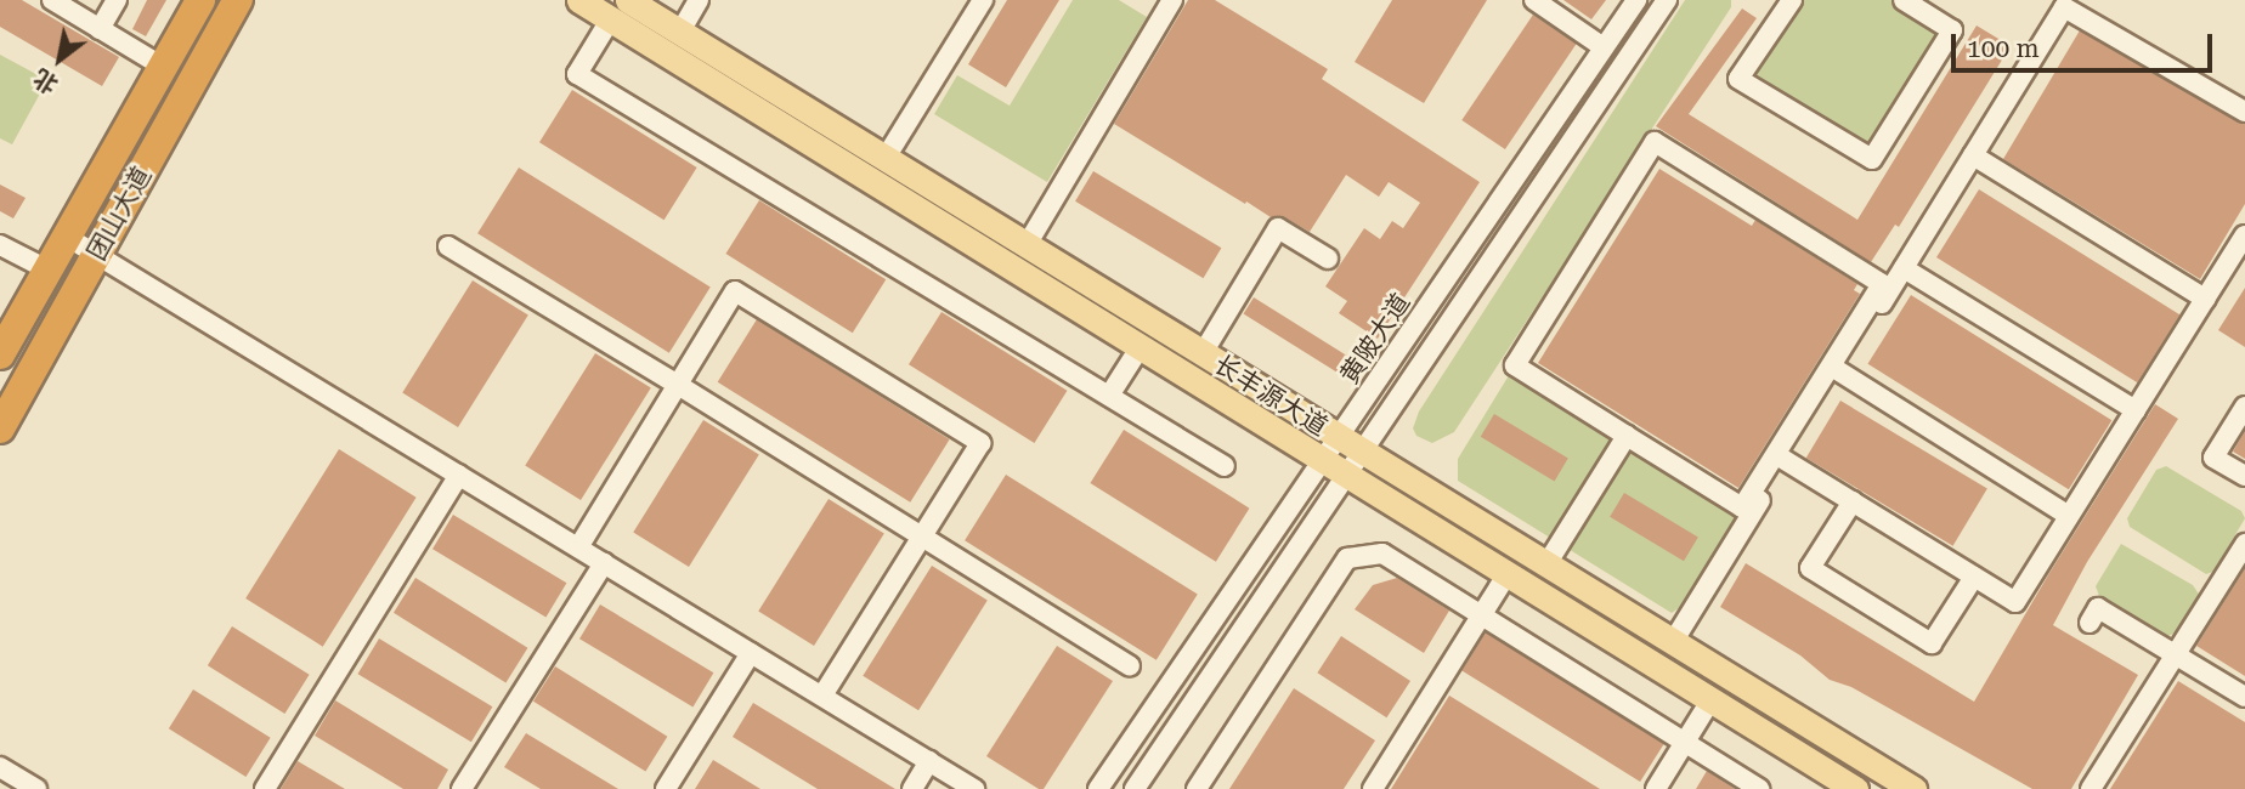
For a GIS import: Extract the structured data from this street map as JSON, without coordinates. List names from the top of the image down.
{
  "streets": {
    "highway": ["团山大道"],
    "main road": ["长丰源大道"],
    "street": ["黄陂大道"]
  },
  "crossings": [
    ["黄陂大道", "长丰源大道"]
  ],
  "scale_bar": "100 m",
  "north": "bottom left"
}
